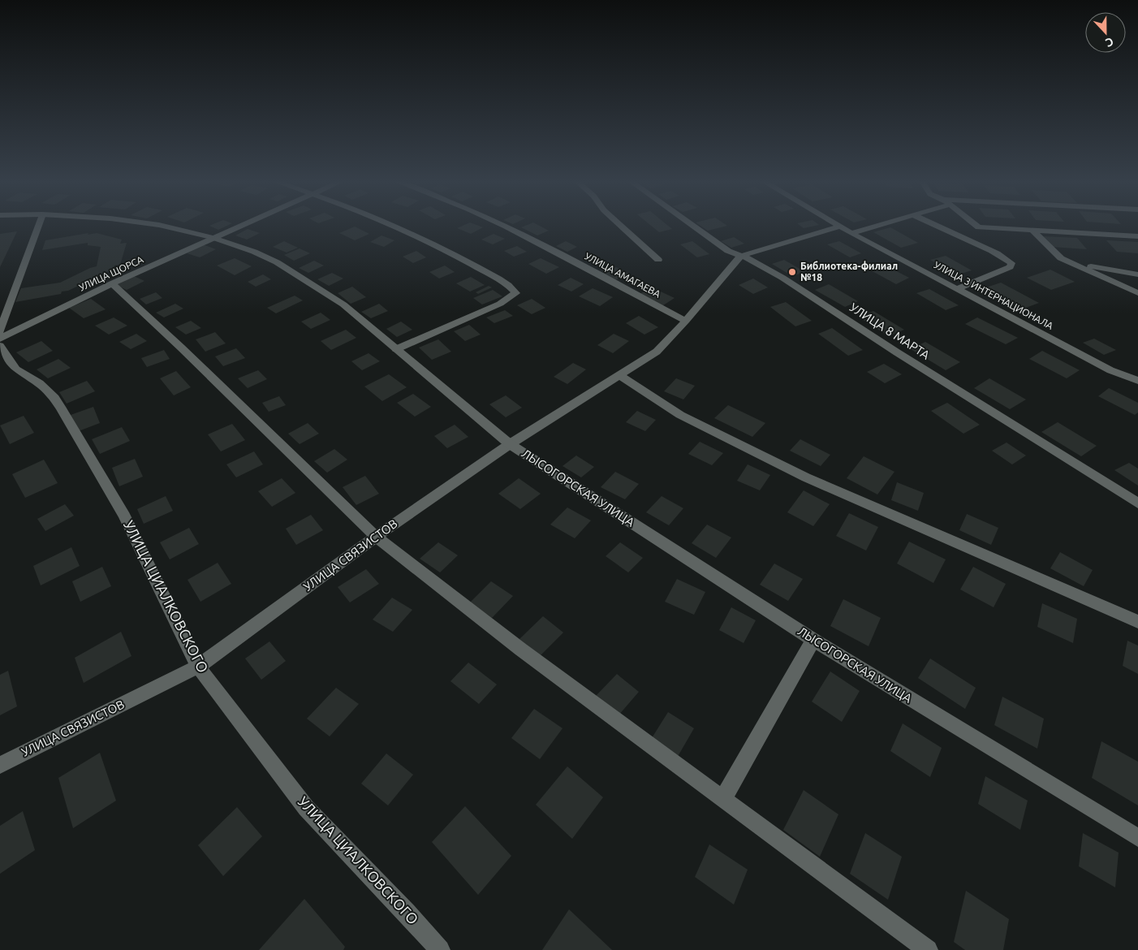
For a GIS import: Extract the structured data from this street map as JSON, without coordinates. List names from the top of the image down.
{
  "streets": {
    "street": [
      "УЛИЦА ЩОРСА",
      "УЛИЦА АМАГАЕВА",
      "УЛИЦА 3 ИНТЕРНАЦИОНАЛА",
      "УЛИЦА 8 МАРТА",
      "ЛЫСОГОРСКАЯ УЛИЦА",
      "УЛИЦА СВЯЗИСТОВ",
      "УЛИЦА ЦИАЛКОВСКОГО"
    ]
  },
  "crossings": [
    ["УЛИЦА ЩОРСА", "ЛЫСОГОРСКАЯ УЛИЦА"],
    ["УЛИЦА АМАГАЕВА", "УЛИЦА СВЯЗИСТОВ"],
    ["УЛИЦА 8 МАРТА", "УЛИЦА СВЯЗИСТОВ"],
    ["ЛЫСОГОРСКАЯ УЛИЦА", "УЛИЦА СВЯЗИСТОВ"],
    ["УЛИЦА СВЯЗИСТОВ", "УЛИЦА ЦИАЛКОВСКОГО"]
  ],
  "places": ["Библиотека-филиал №18"],
  "north": "bottom"
}
